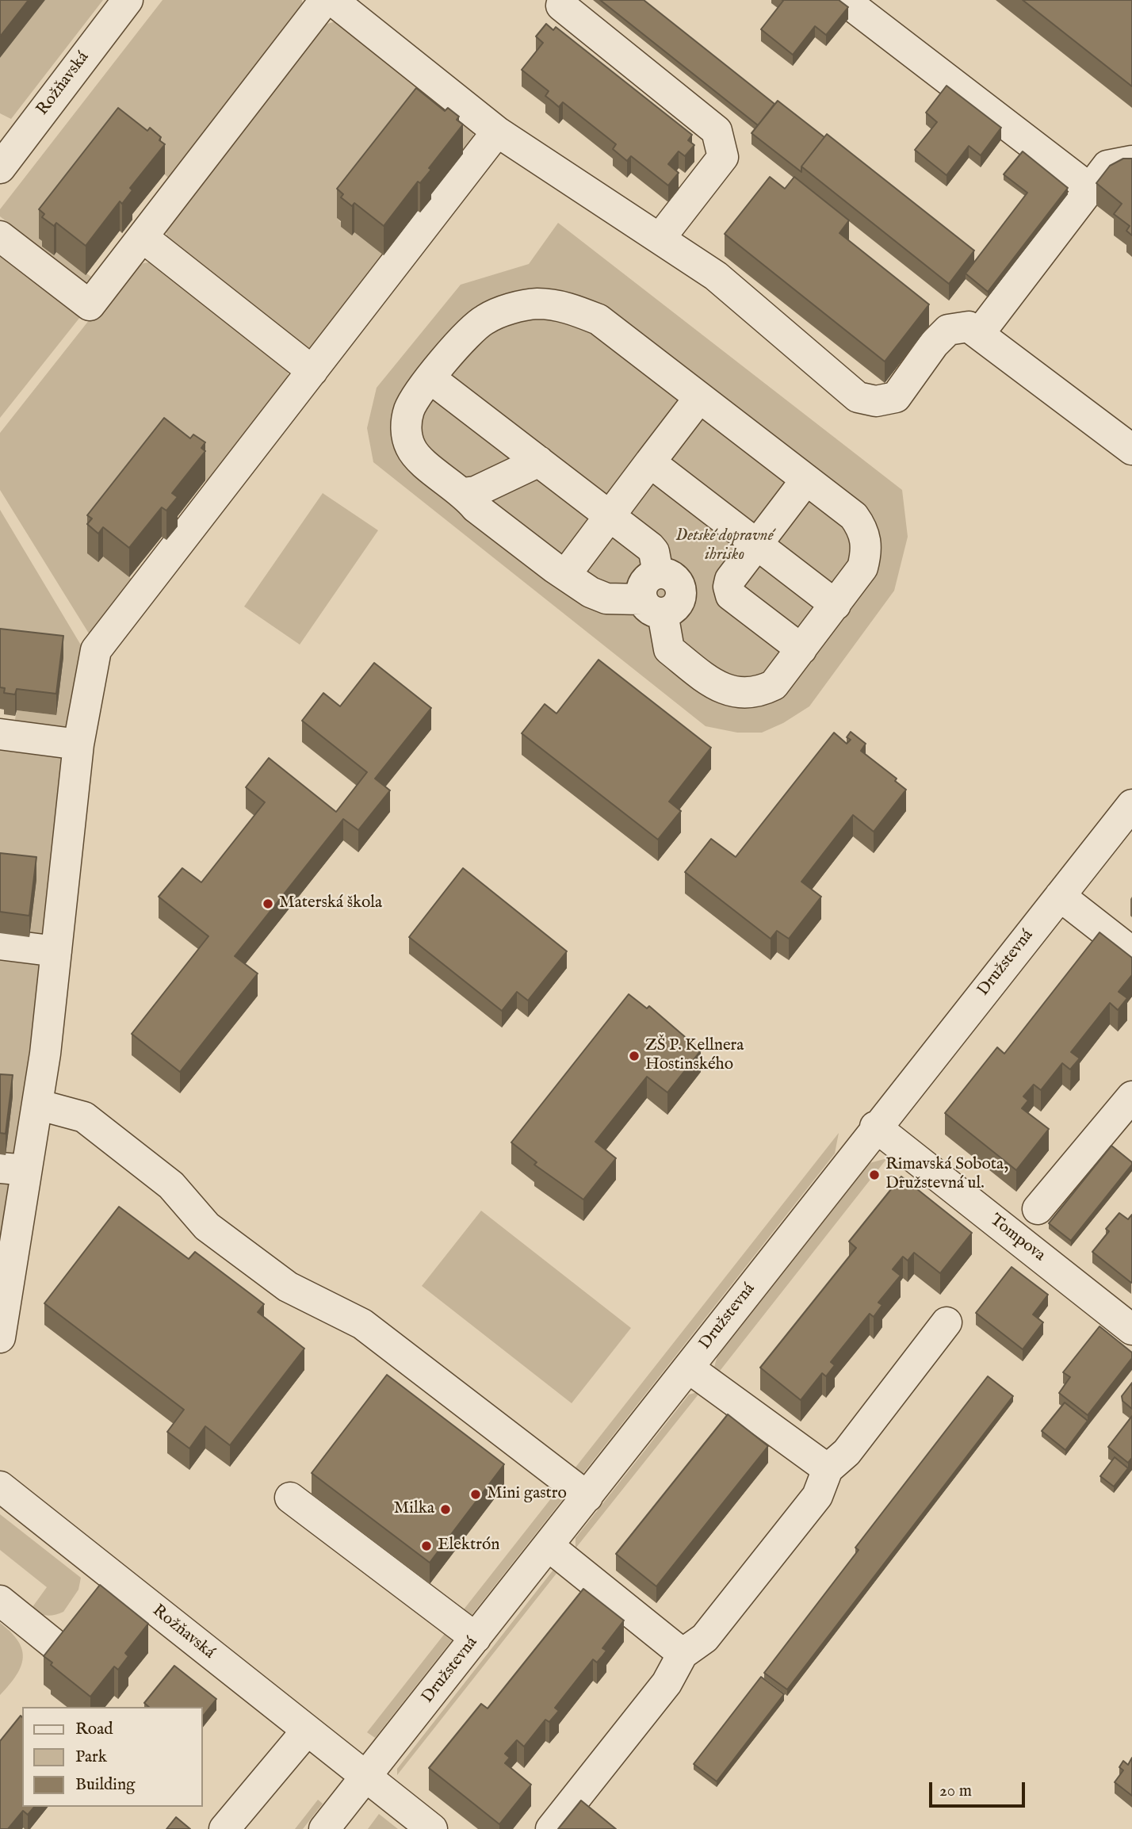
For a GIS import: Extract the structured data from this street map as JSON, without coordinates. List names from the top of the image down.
{
  "streets": {
    "street": ["Rožňavská", "Družstevná", "Tompova"]
  },
  "crossings": [
    ["Rožňavská", "Družstevná"],
    ["Družstevná", "Tompova"]
  ],
  "parks": ["Detské dopravné ihrisko"],
  "places": [
    "Materská škola",
    "ZŠ P. Kellnera Hostinského",
    "Rimavská Sobota, Družstevná ul.",
    "Mini gastro",
    "Milka",
    "Elektrón"
  ],
  "legend": ["Road", "Park", "Building"],
  "scale_bar": "20 m"
}
